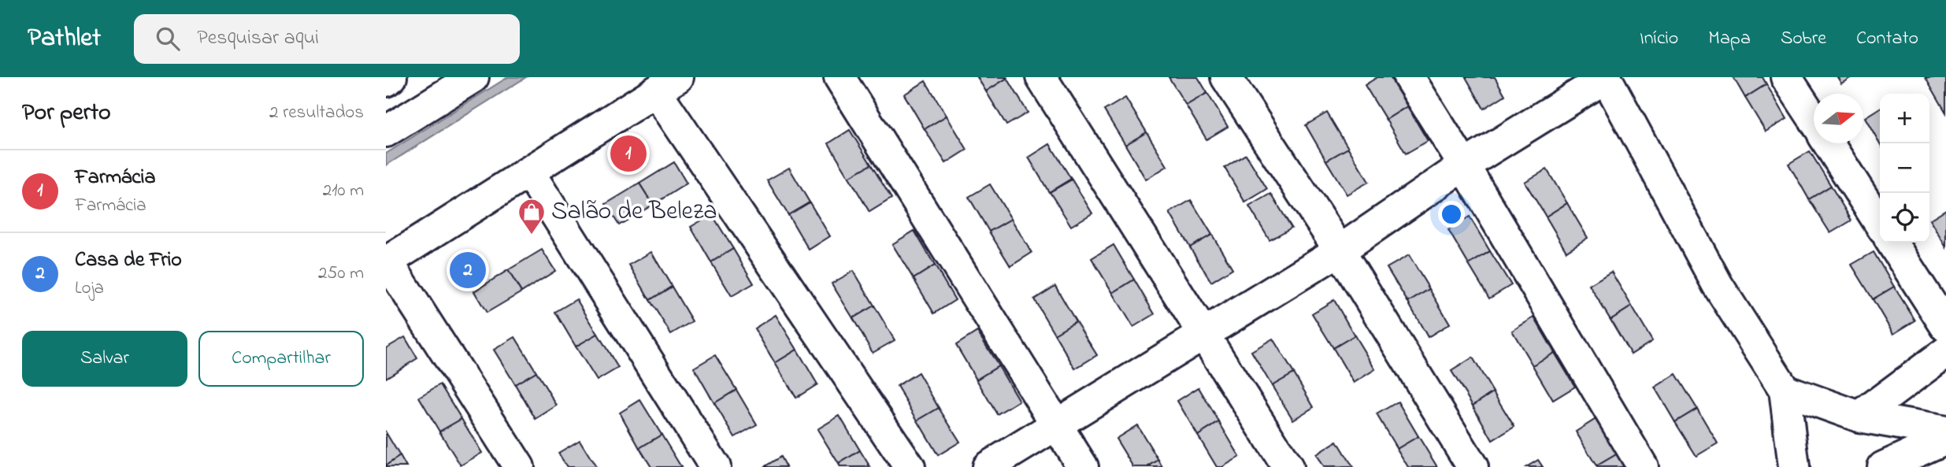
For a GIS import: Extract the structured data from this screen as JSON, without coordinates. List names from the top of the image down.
{
  "places": {
    "shop": ["Salão de Beleza"]
  },
  "north": "right",
  "page": {
    "header": "Pathlet",
    "search": "Pesquisar aqui",
    "nav": [
      "Início",
      "Mapa",
      "Sobre",
      "Contato"
    ],
    "heading": ["Por perto", "2 resultados"],
    "map_buttons": ["+", "−"],
    "pins": ["1", "2"],
    "list": [
      {
        "mark": "1",
        "name": "Farmácia",
        "note": "Farmácia",
        "value": "210 m"
      },
      {
        "mark": "2",
        "name": "Casa de Frio",
        "note": "Loja",
        "value": "250 m"
      }
    ],
    "buttons": ["Salvar", "Compartilhar"]
  }
}
